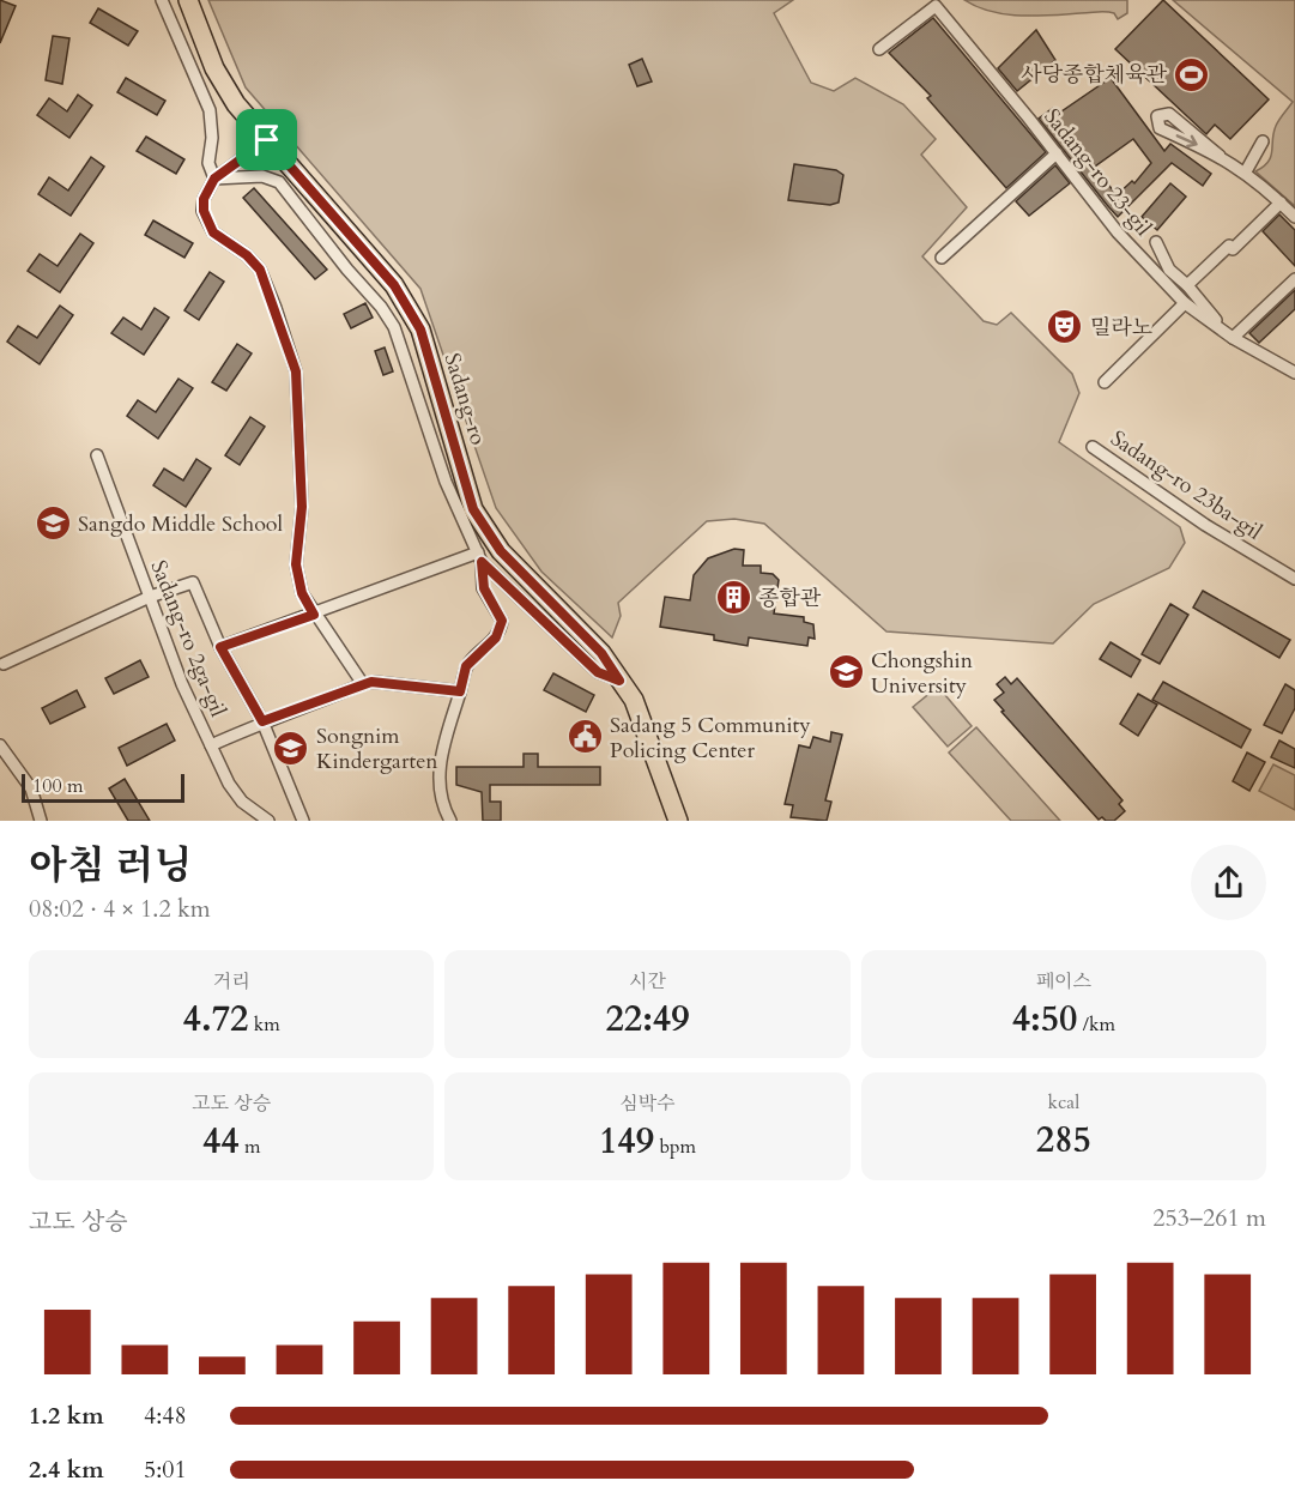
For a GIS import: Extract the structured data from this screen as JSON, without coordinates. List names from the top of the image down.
{
  "streets": {
    "main road": ["Sadang-ro"],
    "street": ["Sadang-ro 23-gil", "Sadang-ro 23ba-gil", "Sadang-ro 2ga-gil"]
  },
  "places": {
    "sports": ["사당종합체육관"],
    "theatre": ["밀라노"],
    "school or university": ["Sangdo Middle School", "Chongshin University", "Songnim Kindergarten"],
    "building": ["종합관"],
    "public building": ["Sadang 5 Community Policing Center"]
  },
  "scale_bar": "100 m",
  "page": {
    "scale": "100 m",
    "heading": ["아침 러닝", "08:02 · 4 × 1.2 km"],
    "stats": [
      ["거리", "4.72 km"],
      ["시간", "22:49"],
      ["페이스", "4:50 /km"],
      ["고도 상승", "44 m"],
      ["심박수", "149 bpm"],
      ["kcal", "285"]
    ],
    "chart": ["고도 상승", "253–261 m"],
    "list": [
      {
        "name": "1.2 km",
        "note": "4:48"
      },
      {
        "name": "2.4 km",
        "note": "5:01"
      }
    ]
  }
}
